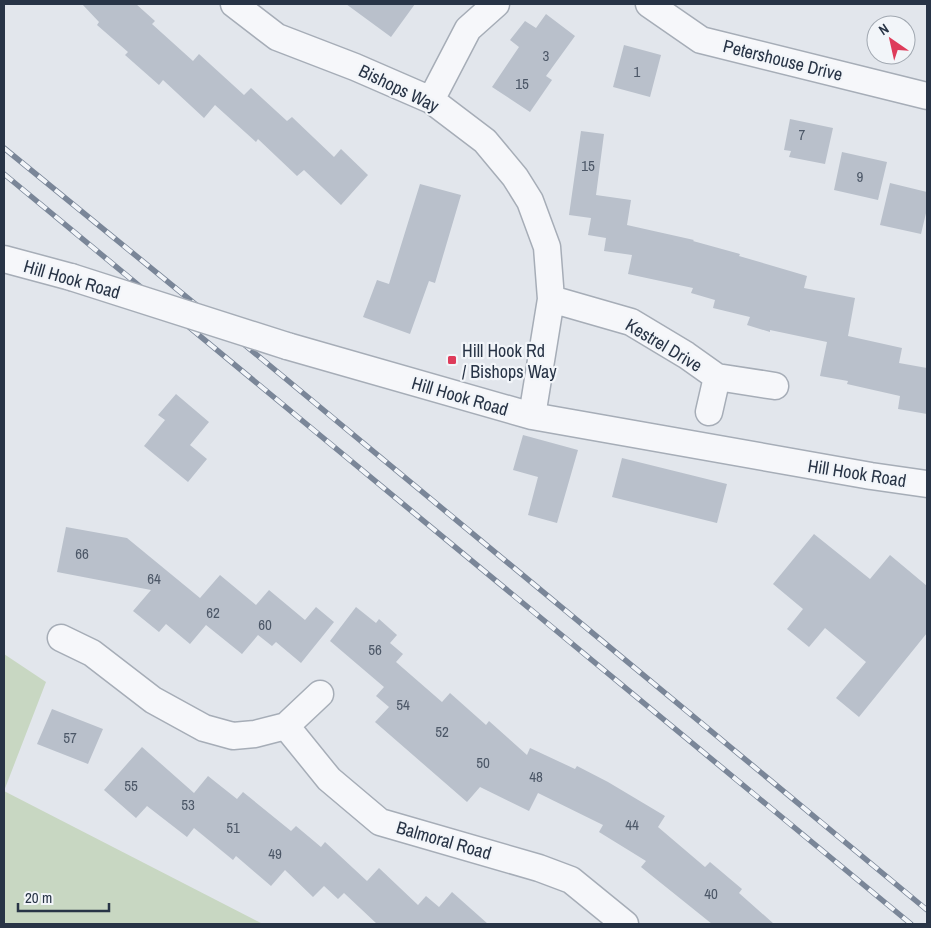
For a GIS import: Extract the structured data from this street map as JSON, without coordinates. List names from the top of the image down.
{
  "streets": {
    "street": [
      "Petershouse Drive",
      "Bishops Way",
      "Hill Hook Road",
      "Kestrel Drive",
      "Balmoral Road"
    ]
  },
  "crossings": [
    ["Bishops Way", "Hill Hook Road"],
    ["Bishops Way", "Kestrel Drive"]
  ],
  "places": {
    "transit": ["Hill Hook Rd / Bishops Way"]
  },
  "house_numbers": [
    "3",
    "1",
    "15",
    "7",
    "15",
    "9",
    "66",
    "64",
    "62",
    "60",
    "56",
    "54",
    "52",
    "57",
    "50",
    "48",
    "55",
    "53",
    "44",
    "51",
    "49",
    "40"
  ],
  "scale_bar": "20 m",
  "north": "top left"
}
